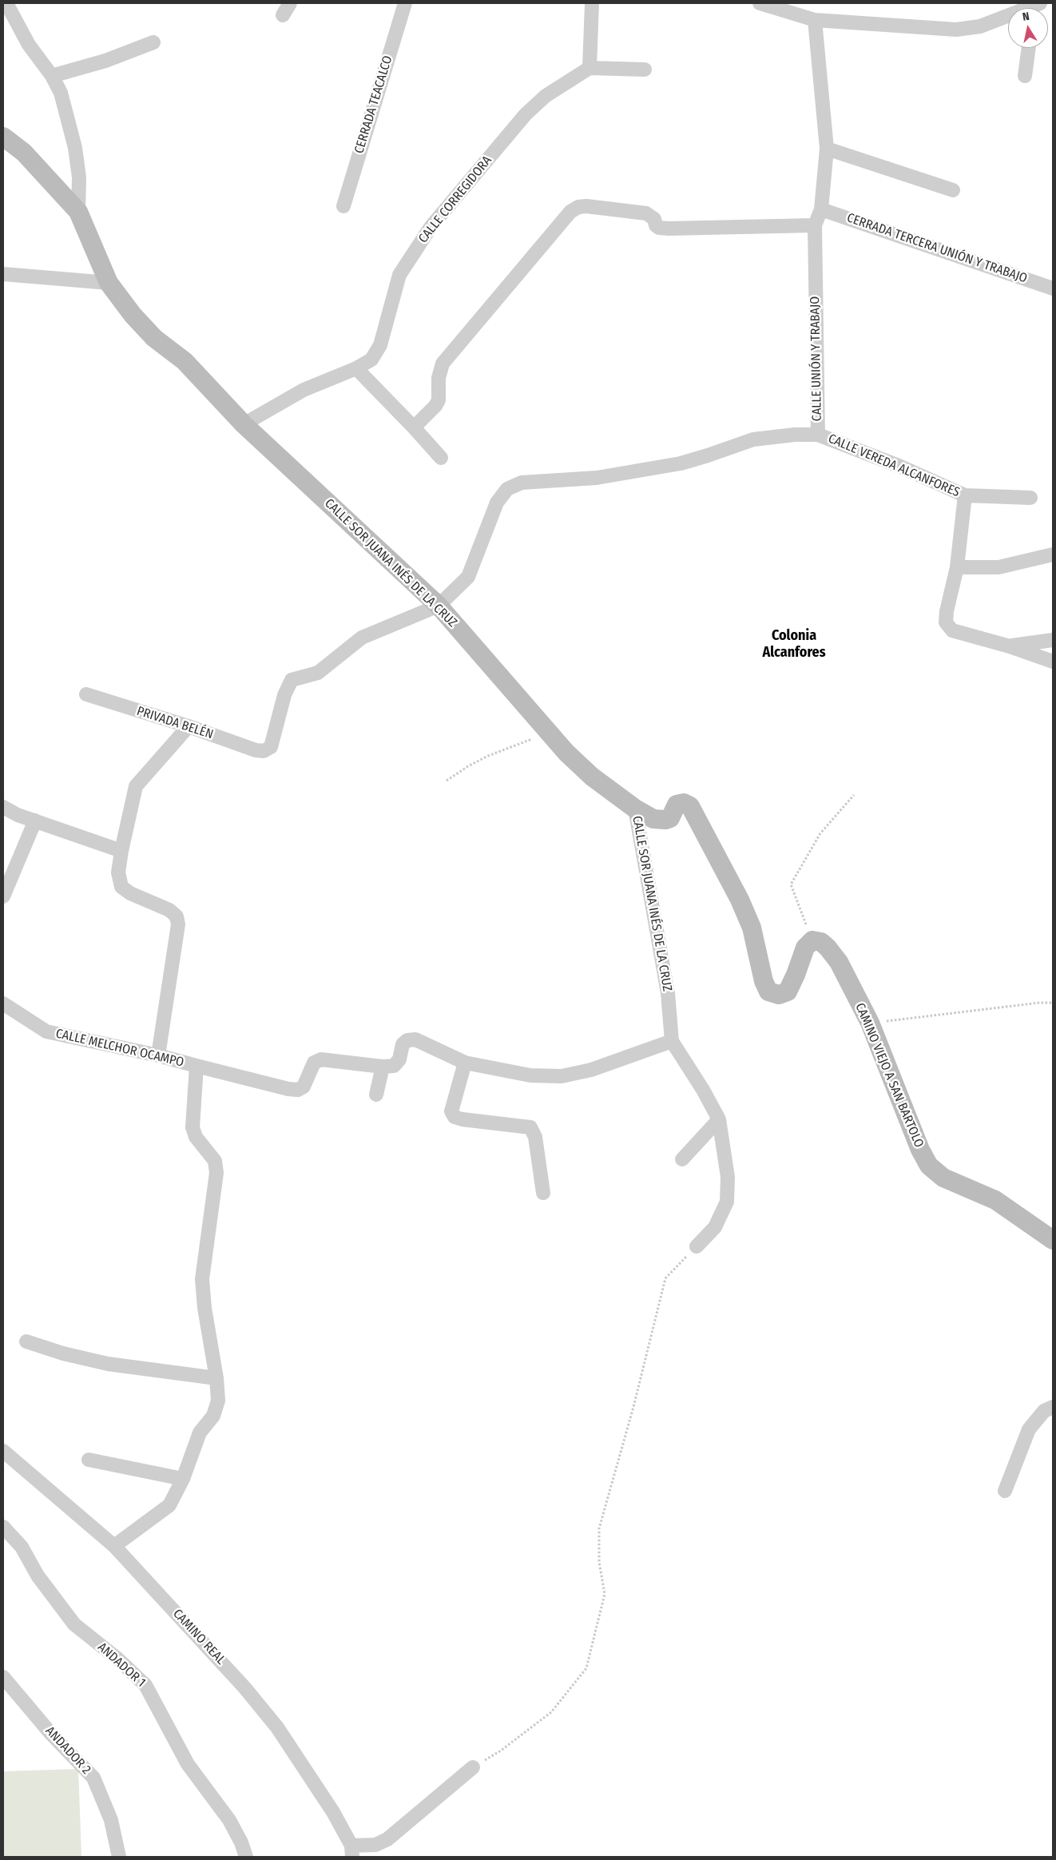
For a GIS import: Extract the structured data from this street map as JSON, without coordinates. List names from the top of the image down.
{
  "streets": {
    "street": [
      "CERRADA TEACALCO",
      "CALLE CORREGIDORA",
      "CERRADA TERCERA UNIÓN Y TRABAJO",
      "CALLE UNIÓN Y TRABAJO",
      "CALLE VEREDA ALCANFORES",
      "CALLE SOR JUANA INÉS DE LA CRUZ",
      "PRIVADA BELÉN",
      "CALLE MELCHOR OCAMPO",
      "CAMINO VIEJO A SAN BARTOLO",
      "CAMINO REAL",
      "ANDADOR 1",
      "ANDADOR 2"
    ]
  },
  "crossings": [
    ["CALLE CORREGIDORA", "CALLE SOR JUANA INÉS DE LA CRUZ"],
    ["CERRADA TERCERA UNIÓN Y TRABAJO", "CALLE UNIÓN Y TRABAJO"],
    ["CALLE UNIÓN Y TRABAJO", "CALLE VEREDA ALCANFORES"],
    ["CALLE UNIÓN Y TRABAJO", "CALLE SOR JUANA INÉS DE LA CRUZ"],
    ["CALLE UNIÓN Y TRABAJO", "PRIVADA BELÉN"],
    ["CALLE SOR JUANA INÉS DE LA CRUZ", "PRIVADA BELÉN"],
    ["CALLE MELCHOR OCAMPO", "CAMINO REAL"]
  ],
  "districts": ["Colonia Alcanfores"],
  "north": "top"
}
